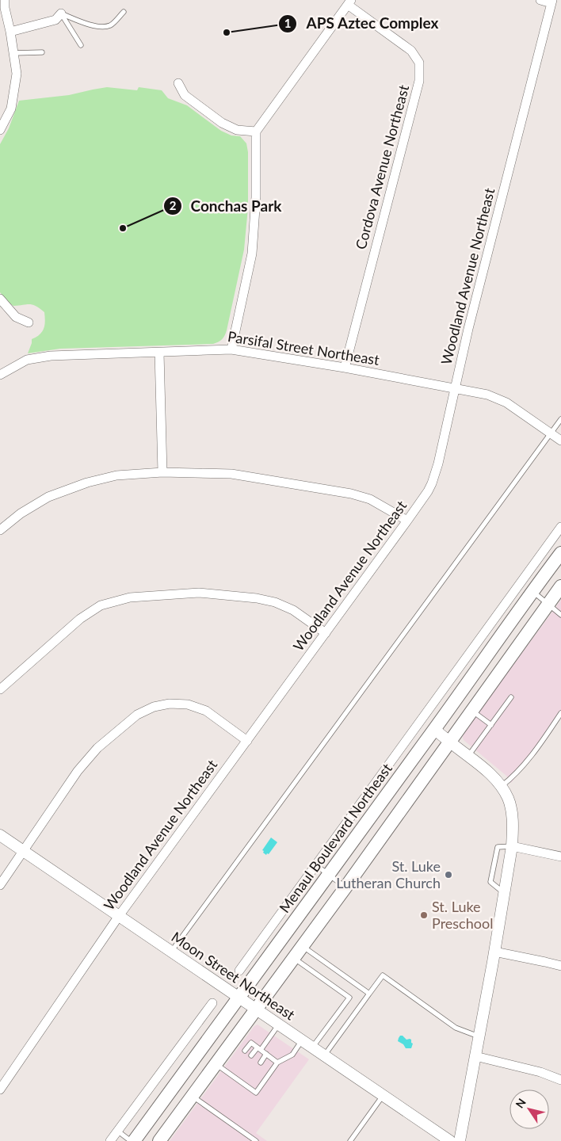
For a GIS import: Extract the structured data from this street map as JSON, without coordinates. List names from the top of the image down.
{
  "streets": {
    "main road": ["Menaul Boulevard Northeast"],
    "street": [
      "Cordova Avenue Northeast",
      "Woodland Avenue Northeast",
      "Parsifal Street Northeast",
      "Moon Street Northeast"
    ]
  },
  "crossings": [
    ["Cordova Avenue Northeast", "Parsifal Street Northeast"],
    ["Woodland Avenue Northeast", "Parsifal Street Northeast"],
    ["Woodland Avenue Northeast", "Moon Street Northeast"],
    ["Menaul Boulevard Northeast", "Moon Street Northeast"]
  ],
  "places": [
    "APS Aztec Complex",
    "Conchas Park",
    "St. Luke Lutheran Church",
    "St. Luke Preschool"
  ],
  "north": "top left"
}
